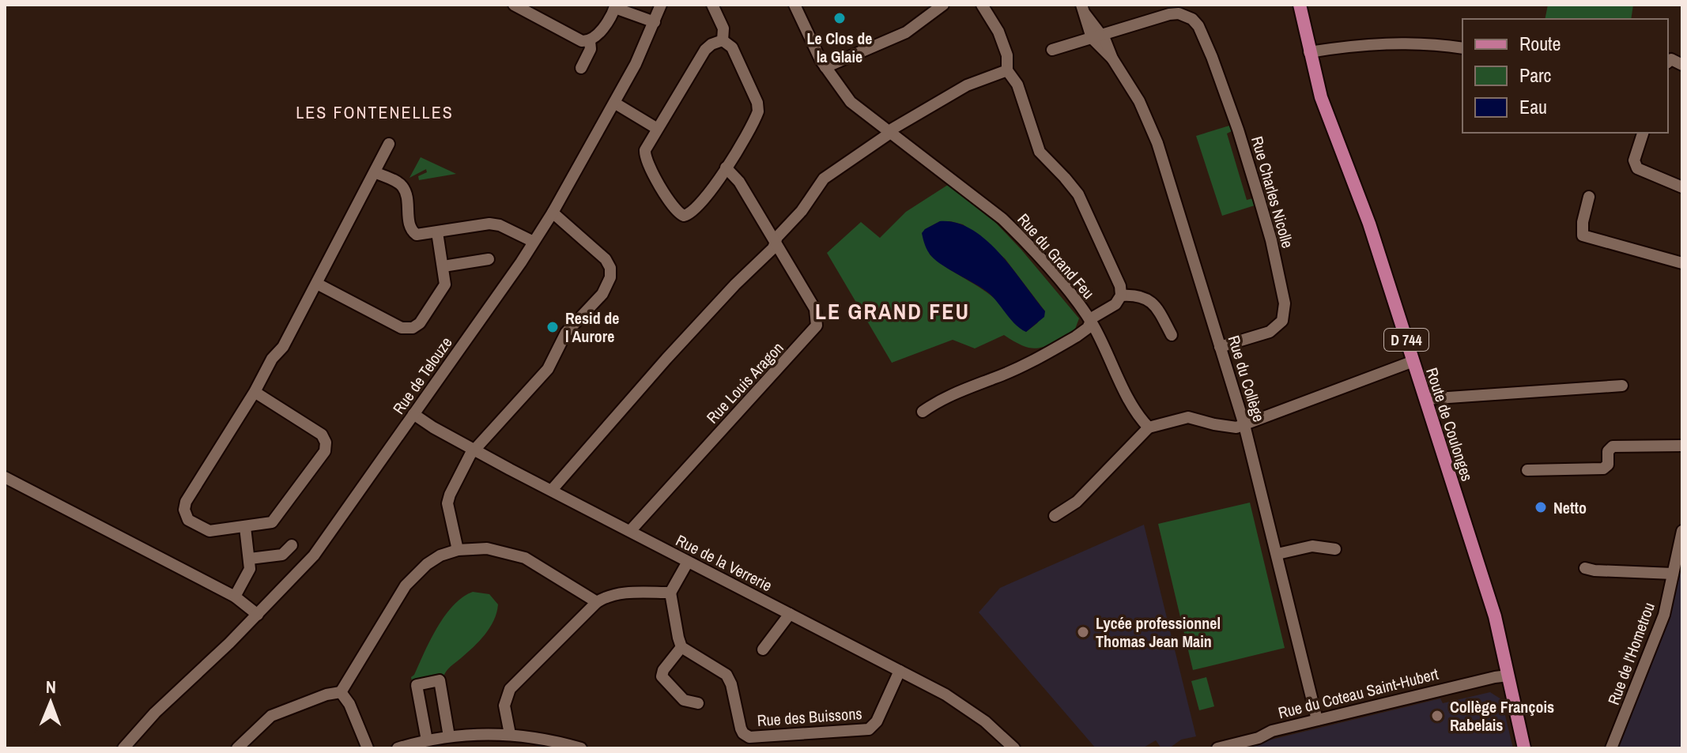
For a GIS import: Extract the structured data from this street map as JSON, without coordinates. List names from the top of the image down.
{
  "streets": {
    "main road": ["D 744", "Route de Coulonges"],
    "street": [
      "Rue Charles Nicolle",
      "Rue du Grand Feu",
      "Rue de Telouze",
      "Rue du Collège",
      "Rue Louis Aragon",
      "Rue de la Verrerie",
      "Rue de l'Hometrou",
      "Rue du Coteau Saint-Hubert",
      "Rue des Buissons"
    ]
  },
  "crossings": [
    ["Rue Charles Nicolle", "Rue du Collège"],
    ["Rue de Telouze", "Rue de la Verrerie"],
    ["Rue du Collège", "Rue du Coteau Saint-Hubert"],
    ["Rue Louis Aragon", "Rue de la Verrerie"],
    ["Route de Coulonges", "Rue du Coteau Saint-Hubert"],
    ["Rue de la Verrerie", "Rue des Buissons"]
  ],
  "districts": ["LES FONTENELLES", "LE GRAND FEU"],
  "places": [
    "Le Clos de la Glaie",
    "Resid de l Aurore",
    "Netto",
    "Lycée professionnel Thomas Jean Main",
    "Collège François Rabelais"
  ],
  "legend": ["Route", "Parc", "Eau"],
  "north": "top"
}
